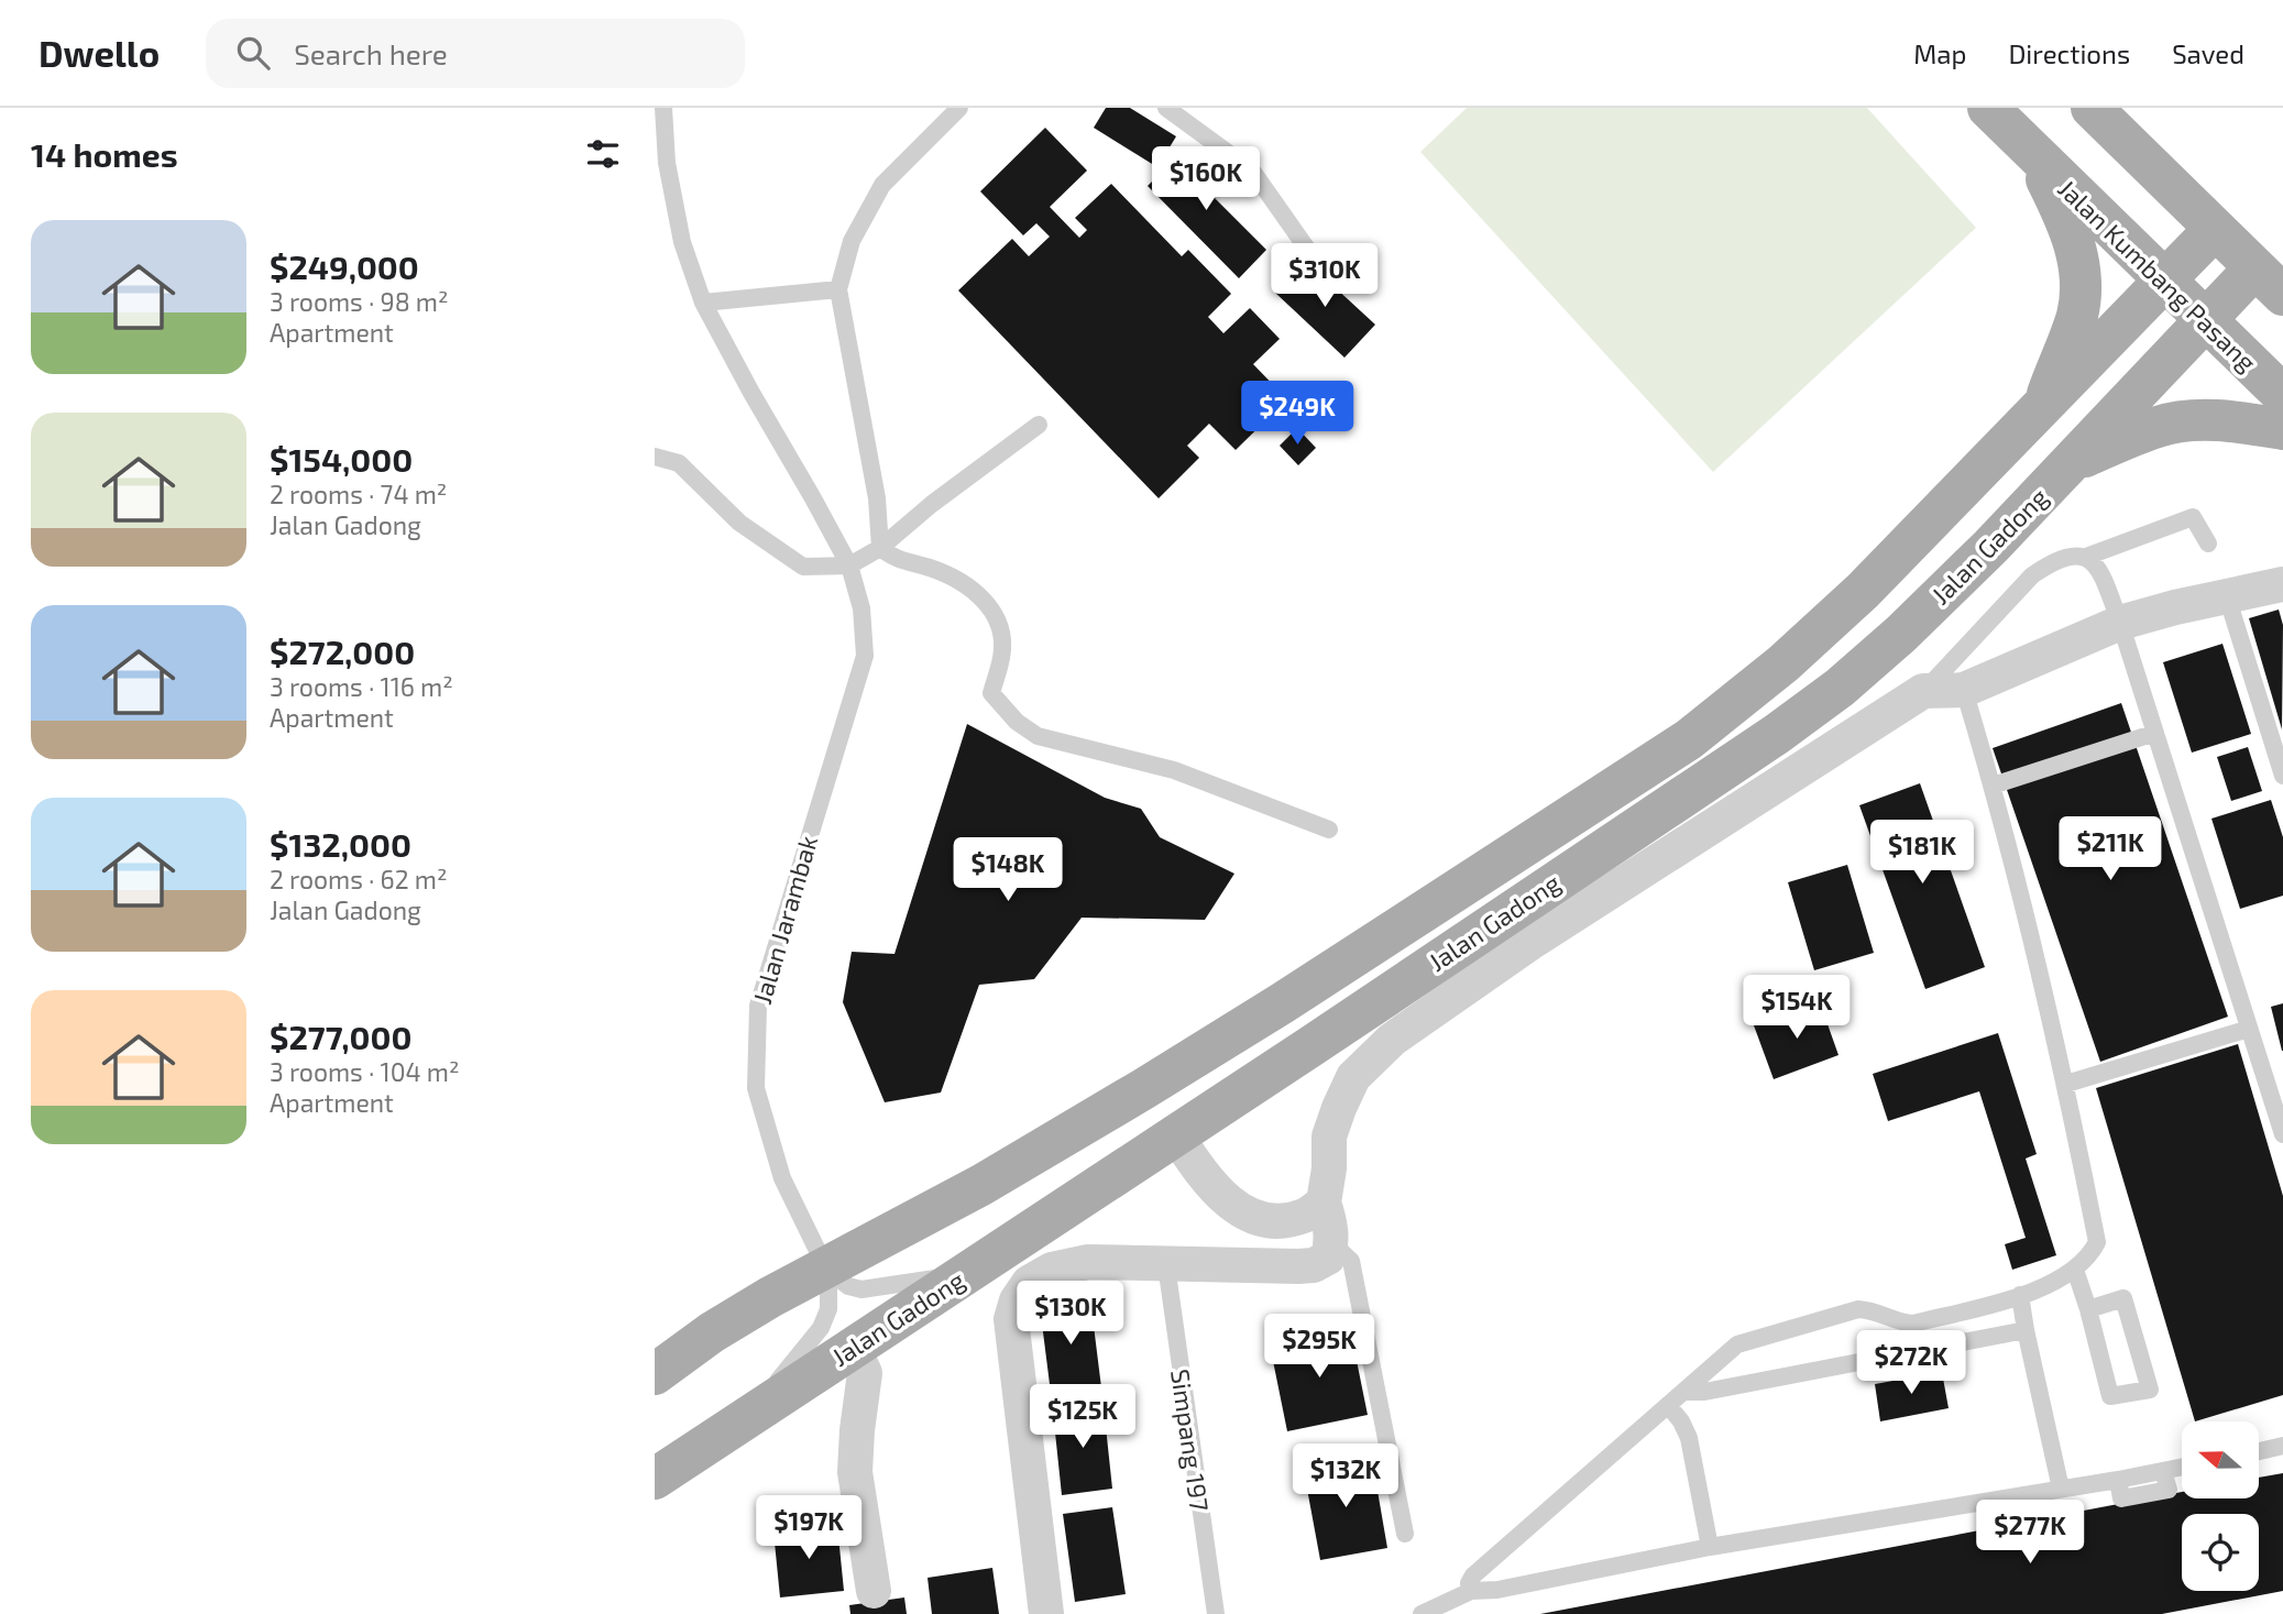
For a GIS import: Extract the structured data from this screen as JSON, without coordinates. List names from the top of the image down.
{
  "streets": {
    "main road": ["Jalan Kumbang Pasang", "Jalan Gadong"],
    "lane": ["Jalan Jarambak", "Simpang 197"]
  },
  "crossings": [
    ["Jalan Kumbang Pasang", "Jalan Gadong"],
    ["Jalan Gadong", "Jalan Jarambak"]
  ],
  "north": "left",
  "page": {
    "header": "Dwello",
    "search": "Search here",
    "nav": ["Map", "Directions", "Saved"],
    "heading": "14 homes",
    "price": [
      "$160K",
      "$310K",
      "$249K",
      "$211K",
      "$181K",
      "$148K",
      "$154K",
      "$130K",
      "$295K",
      "$272K",
      "$125K",
      "$132K",
      "$197K",
      "$277K"
    ],
    "list": [
      {
        "name": "$249,000",
        "note": "3 rooms · 98 m² · Apartment"
      },
      {
        "name": "$154,000",
        "note": "2 rooms · 74 m² · Jalan Gadong"
      },
      {
        "name": "$272,000",
        "note": "3 rooms · 116 m² · Apartment"
      },
      {
        "name": "$132,000",
        "note": "2 rooms · 62 m² · Jalan Gadong"
      },
      {
        "name": "$277,000",
        "note": "3 rooms · 104 m² · Apartment"
      }
    ]
  }
}
